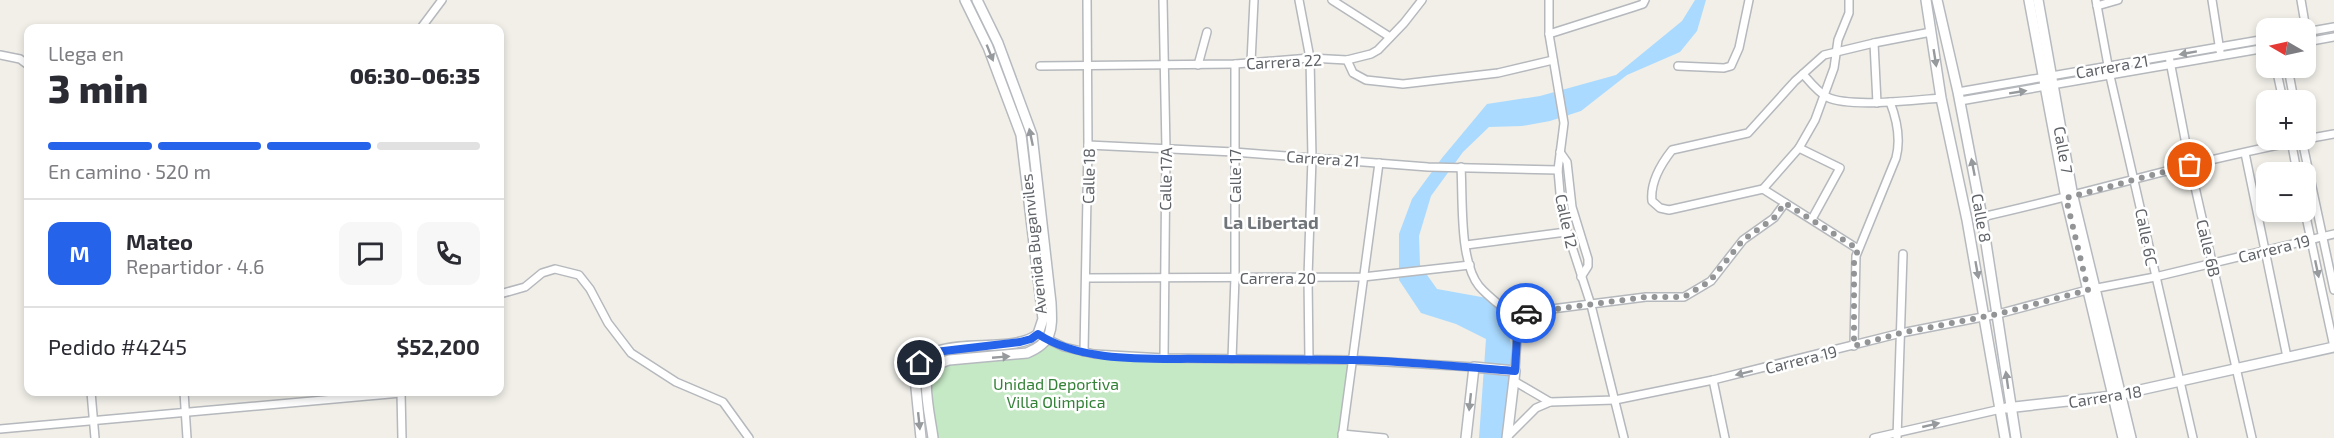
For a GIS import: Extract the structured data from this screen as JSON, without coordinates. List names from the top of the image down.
{
  "streets": {
    "main road": [
      "Calle 7",
      "Calle 8",
      "Avenida Buganviles",
      "Carrera 18"
    ],
    "street": [
      "Carrera 22",
      "Carrera 21",
      "Calle 18",
      "Calle 17",
      "Calle 17A",
      "Calle 12",
      "Calle 6C",
      "Calle 6B",
      "Carrera 19",
      "Carrera 20"
    ]
  },
  "crossings": [
    ["Carrera 22", "Calle 18"],
    ["Carrera 22", "Calle 17"],
    ["Carrera 22", "Calle 17A"],
    ["Carrera 21", "Calle 7"],
    ["Carrera 21", "Calle 18"],
    ["Carrera 21", "Calle 17"],
    ["Carrera 21", "Calle 17A"],
    ["Carrera 21", "Calle 8"],
    ["Carrera 21", "Calle 12"],
    ["Carrera 21", "Calle 6C"],
    ["Carrera 21", "Calle 6B"],
    ["Calle 7", "Carrera 19"],
    ["Calle 7", "Carrera 18"],
    ["Calle 18", "Carrera 20"],
    ["Calle 17", "Carrera 20"],
    ["Calle 17A", "Carrera 20"],
    ["Calle 8", "Carrera 19"],
    ["Calle 8", "Carrera 18"],
    ["Calle 12", "Carrera 19"],
    ["Calle 6C", "Carrera 19"],
    ["Calle 6C", "Carrera 18"],
    ["Calle 6B", "Carrera 19"],
    ["Calle 6B", "Carrera 18"]
  ],
  "districts": ["La Libertad"],
  "parks": ["Unidad Deportiva Villa Olimpica"],
  "north": "left",
  "page": {
    "map_buttons": ["+", "−"],
    "heading": ["3 min", "Llega en", "06:30–06:35"],
    "panel": [
      "Mateo",
      "Repartidor · 4.6",
      "Pedido #4245",
      "$52,200"
    ],
    "bar": "En camino · 520 m",
    "round": "M"
  }
}
